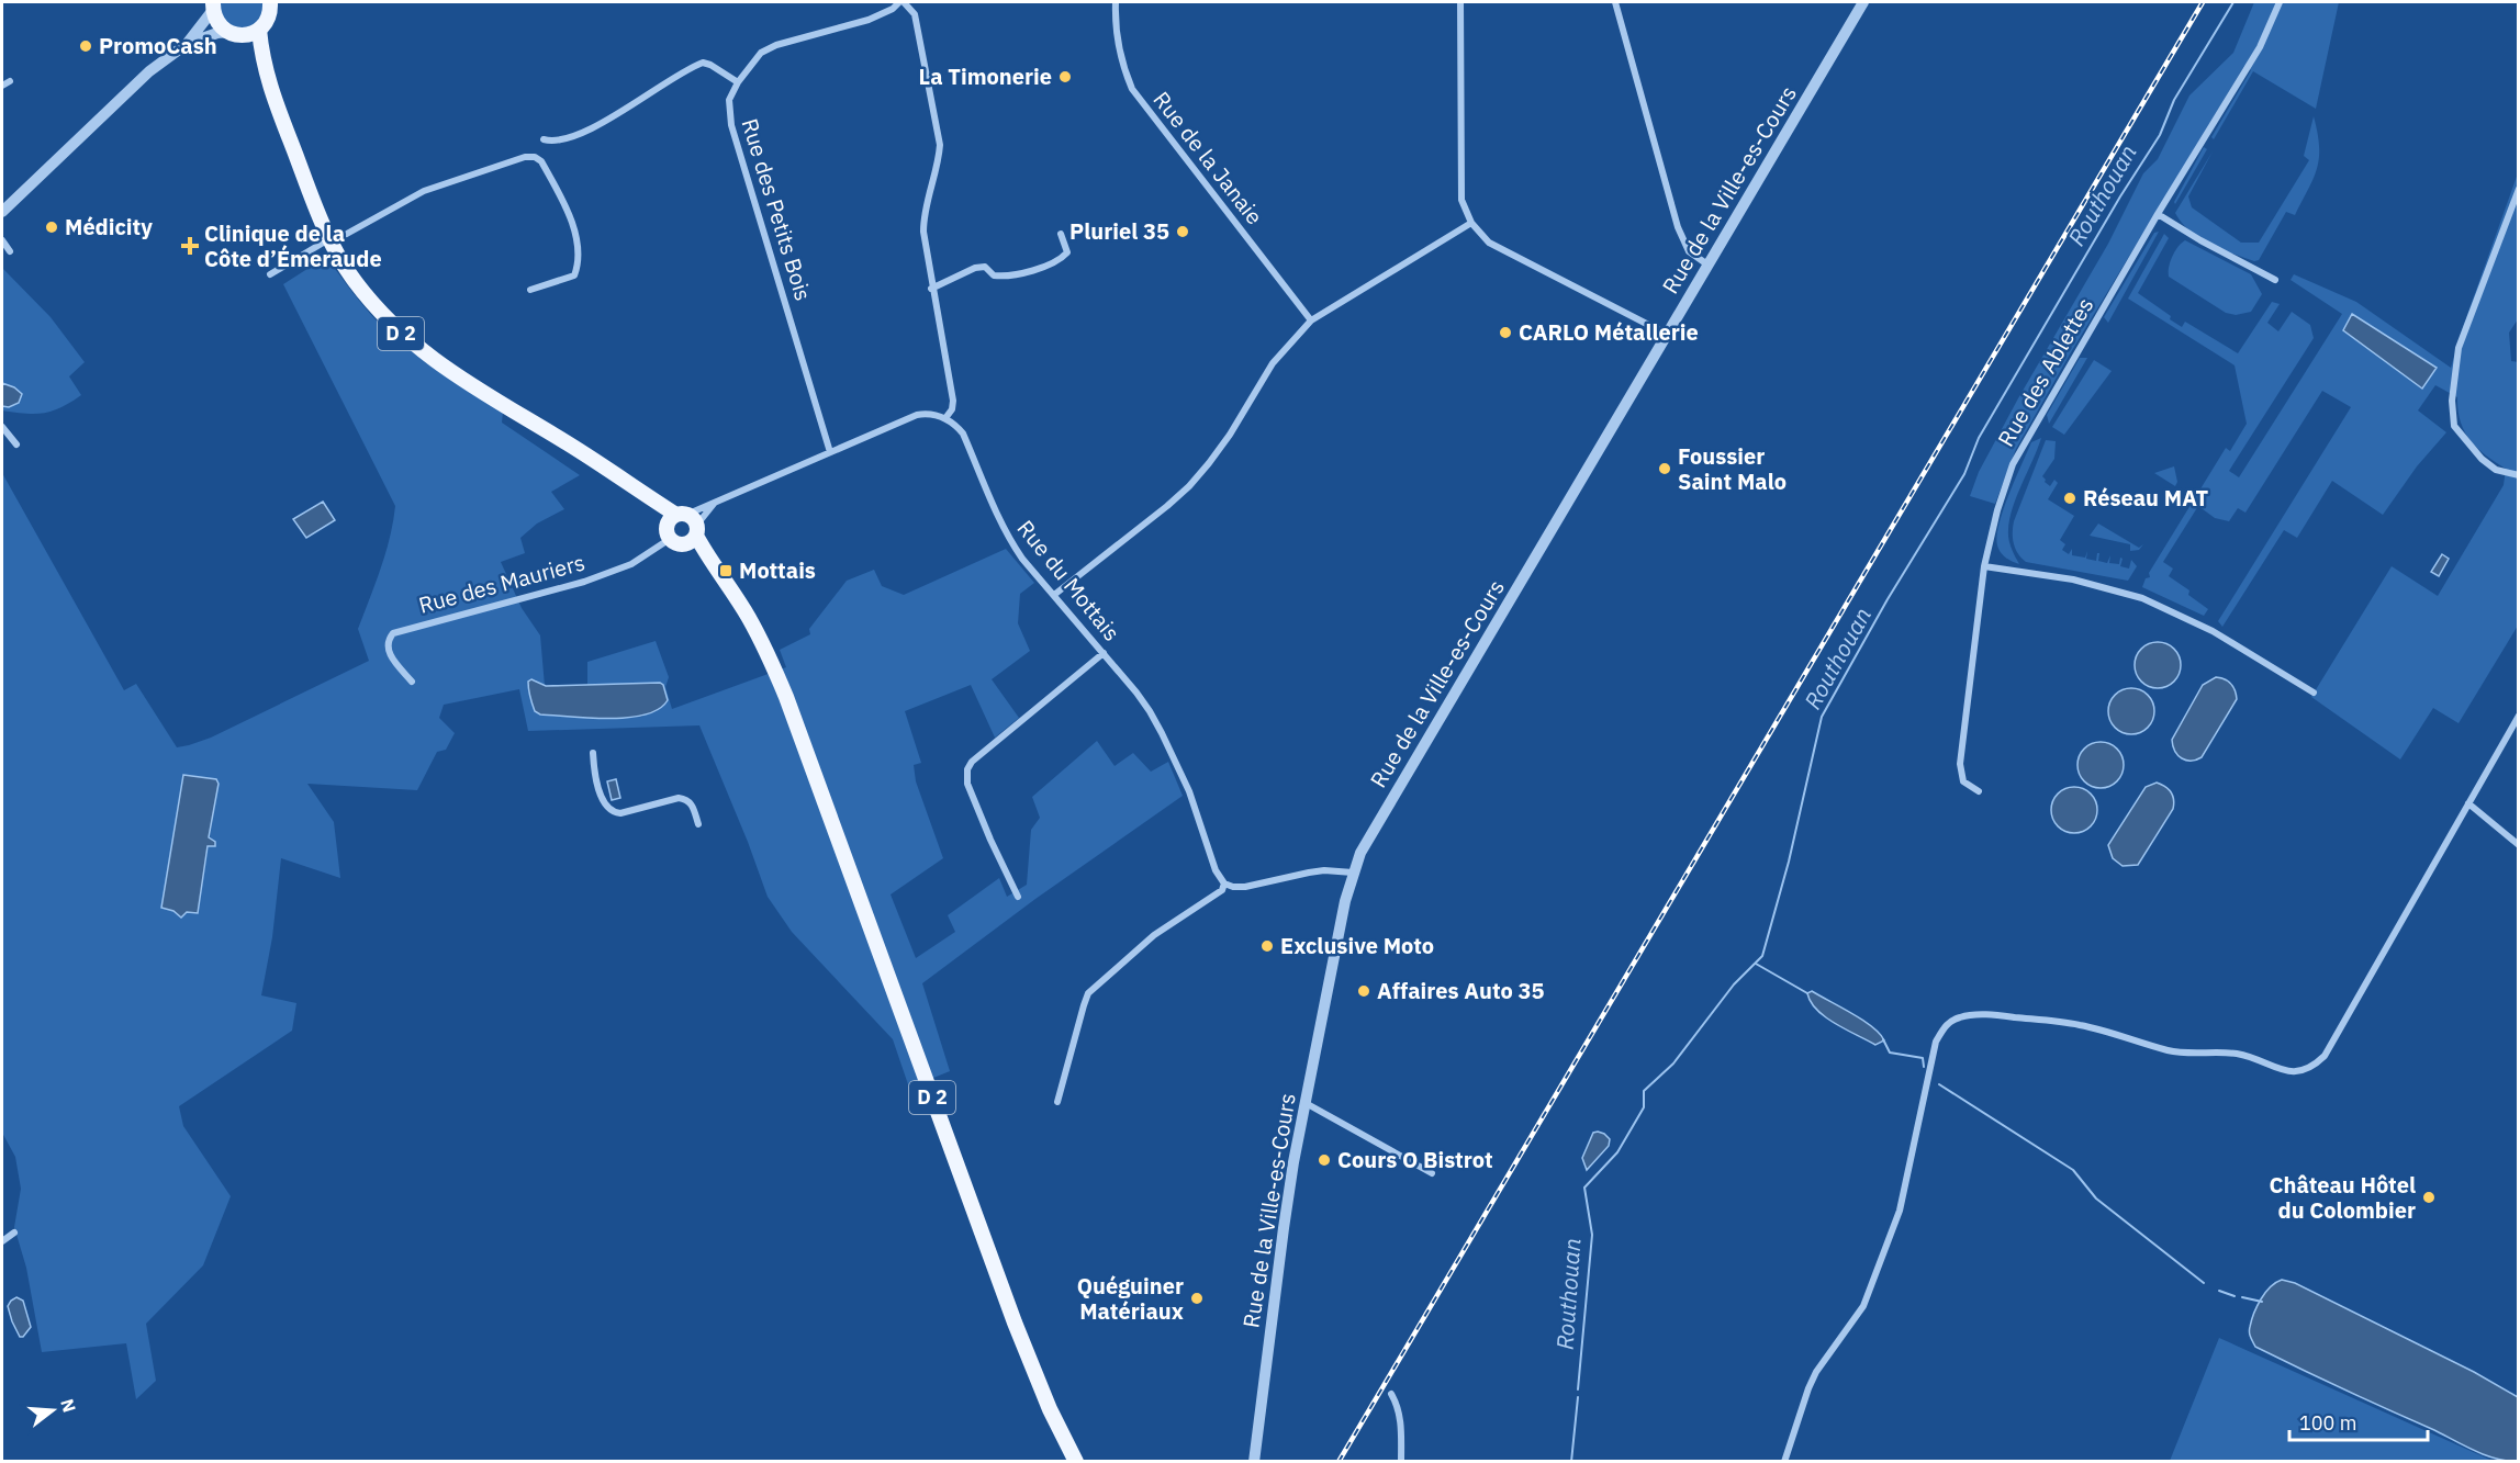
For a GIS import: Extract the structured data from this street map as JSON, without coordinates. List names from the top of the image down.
{
  "streets": {
    "main road": ["D 2"],
    "street": [
      "Rue de la Janaie",
      "Rue de la Ville-es-Cours",
      "Rue des Petits Bois",
      "Rue des Ablettes",
      "Rue du Mottais",
      "Rue des Mauriers"
    ]
  },
  "crossings": [
    ["Rue des Petits Bois", "Rue des Mauriers"],
    ["D 2", "Rue des Mauriers"],
    ["Rue du Mottais", "Rue des Mauriers"]
  ],
  "water": ["Routhouan"],
  "places": {
    "other": [
      "PromoCash",
      "La Timonerie",
      "Médicity",
      "Pluriel 35",
      "CARLO Métallerie",
      "Foussier Saint Malo",
      "Réseau MAT",
      "Exclusive Moto",
      "Affaires Auto 35",
      "Cours O Bistrot",
      "Château Hôtel du Colombier",
      "Quéguiner Matériaux"
    ],
    "health": ["Clinique de la Côte d’Émeraude"],
    "transit": ["Mottais"]
  },
  "scale_bar": "100 m",
  "north": "right"
}
